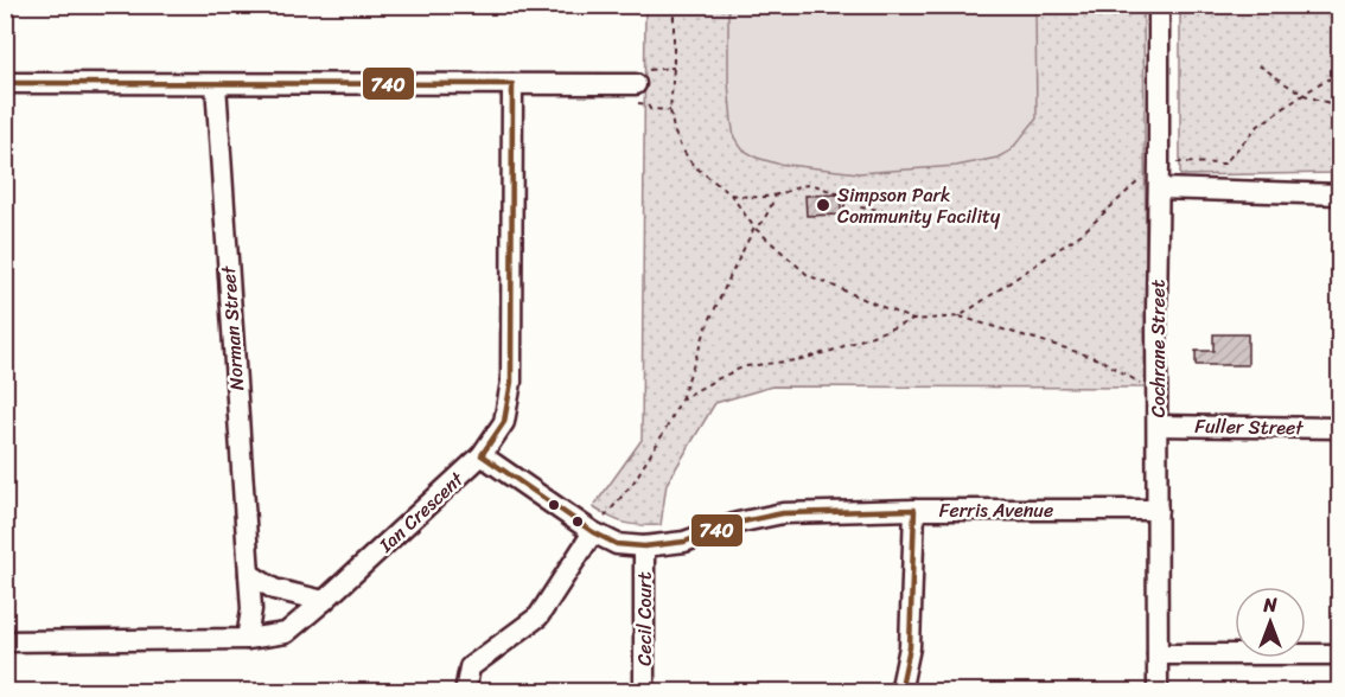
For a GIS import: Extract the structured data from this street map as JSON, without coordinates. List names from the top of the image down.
{
  "streets": {
    "street": [
      "Norman Street",
      "Cochrane Street",
      "Fuller Street",
      "Ferris Avenue",
      "Ian Crescent",
      "Cecil Court"
    ]
  },
  "crossings": [
    ["Norman Street", "Ian Crescent"],
    ["Cochrane Street", "Fuller Street"],
    ["Cochrane Street", "Ferris Avenue"],
    ["Ferris Avenue", "Ian Crescent"],
    ["Ferris Avenue", "Cecil Court"]
  ],
  "places": ["Simpson Park Community Facility"],
  "lines": ["transit line 740"],
  "north": "top"
}
